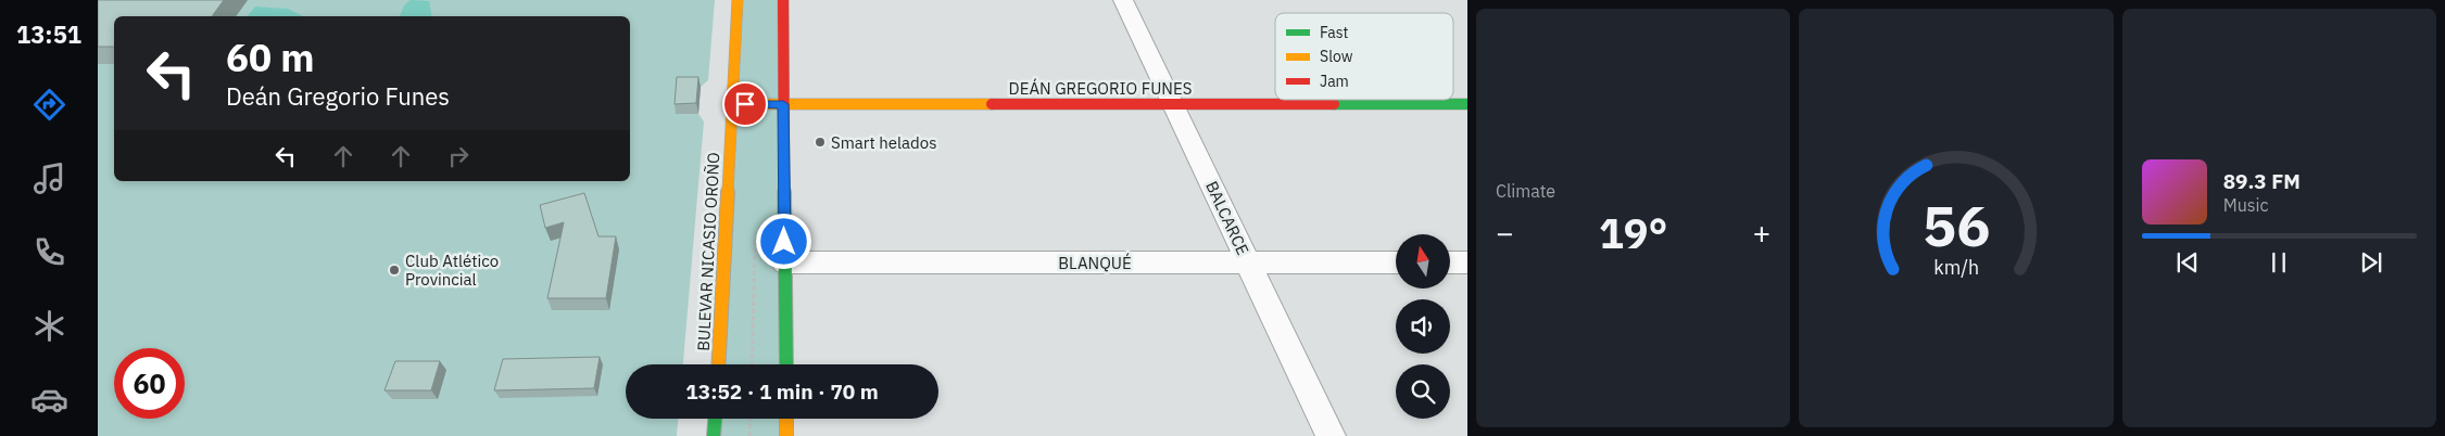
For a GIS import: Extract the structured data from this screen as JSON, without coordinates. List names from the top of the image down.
{
  "streets": {
    "main road": ["DEÁN GREGORIO FUNES", "BULEVAR NICASIO OROÑO"],
    "street": ["BALCARCE", "BLANQUÉ"]
  },
  "crossings": [
    ["DEÁN GREGORIO FUNES", "BALCARCE"],
    ["DEÁN GREGORIO FUNES", "BULEVAR NICASIO OROÑO"],
    ["BALCARCE", "BLANQUÉ"]
  ],
  "places": ["Smart helados", "Club Atlético Provincial"],
  "legend": ["Fast", "Slow", "Jam"],
  "north": "top",
  "page": {
    "tabs": "13:51",
    "tile": "Climate",
    "turn": ["60 m", "Deán Gregorio Funes"],
    "song": ["89.3 FM", "Music"],
    "heat": ["−", "19°", "+"],
    "limit": "60",
    "trip": "13:52 · 1 min · 70 m",
    "gauge": ["56", "km/h"]
  }
}
